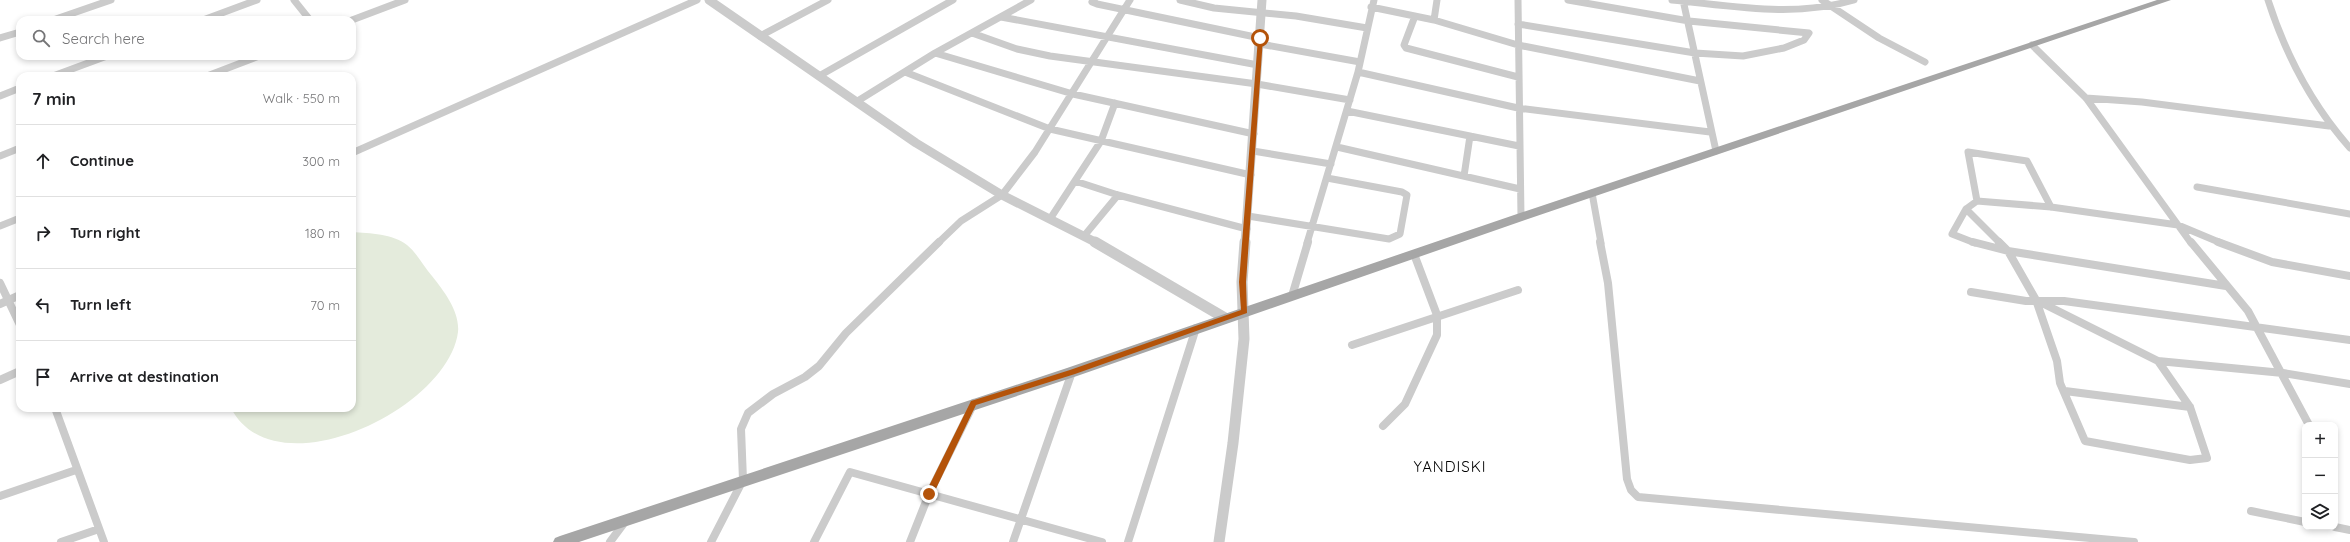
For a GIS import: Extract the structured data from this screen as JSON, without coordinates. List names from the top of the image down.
{
  "districts": ["YANDISKI"],
  "page": {
    "search": "Search here",
    "heading": ["7 min", "Walk · 550 m"],
    "list": [
      ["Continue", "300 m"],
      ["Turn right", "180 m"],
      ["Turn left", "70 m"],
      "Arrive at destination"
    ],
    "map_buttons": ["+", "−"]
  }
}
